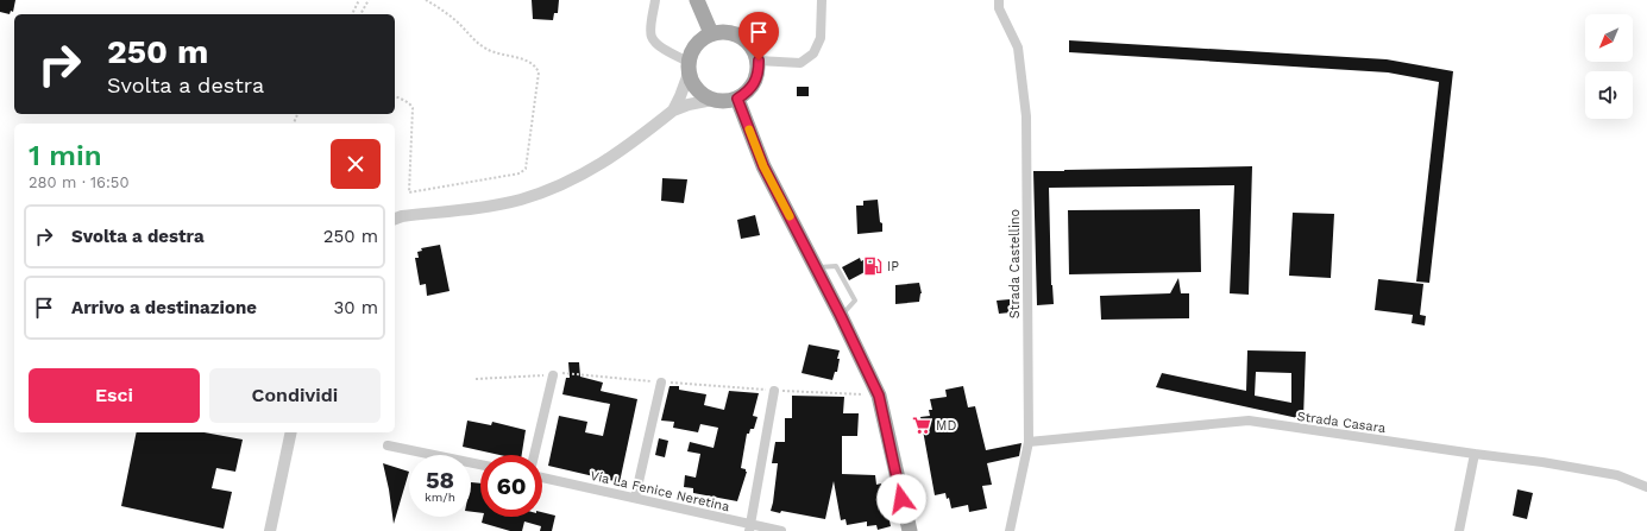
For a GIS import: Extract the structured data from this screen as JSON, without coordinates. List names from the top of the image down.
{
  "streets": {
    "street": ["Strada Castellino", "Strada Casara", "Via La Fenice Neretina"]
  },
  "crossings": [
    ["Strada Castellino", "Strada Casara"]
  ],
  "places": {
    "fuel station": ["IP"],
    "supermarket": ["MD"]
  },
  "north": "bottom left",
  "page": {
    "turn": ["250 m", "Svolta a destra"],
    "heading": ["1 min", "280 m · 16:50"],
    "list": [
      {
        "name": "Svolta a destra",
        "value": "250 m"
      },
      {
        "name": "Arrivo a destinazione",
        "value": "30 m"
      }
    ],
    "buttons": ["Esci", "Condividi"],
    "speed": "58 km/h",
    "limit": "60"
  }
}
